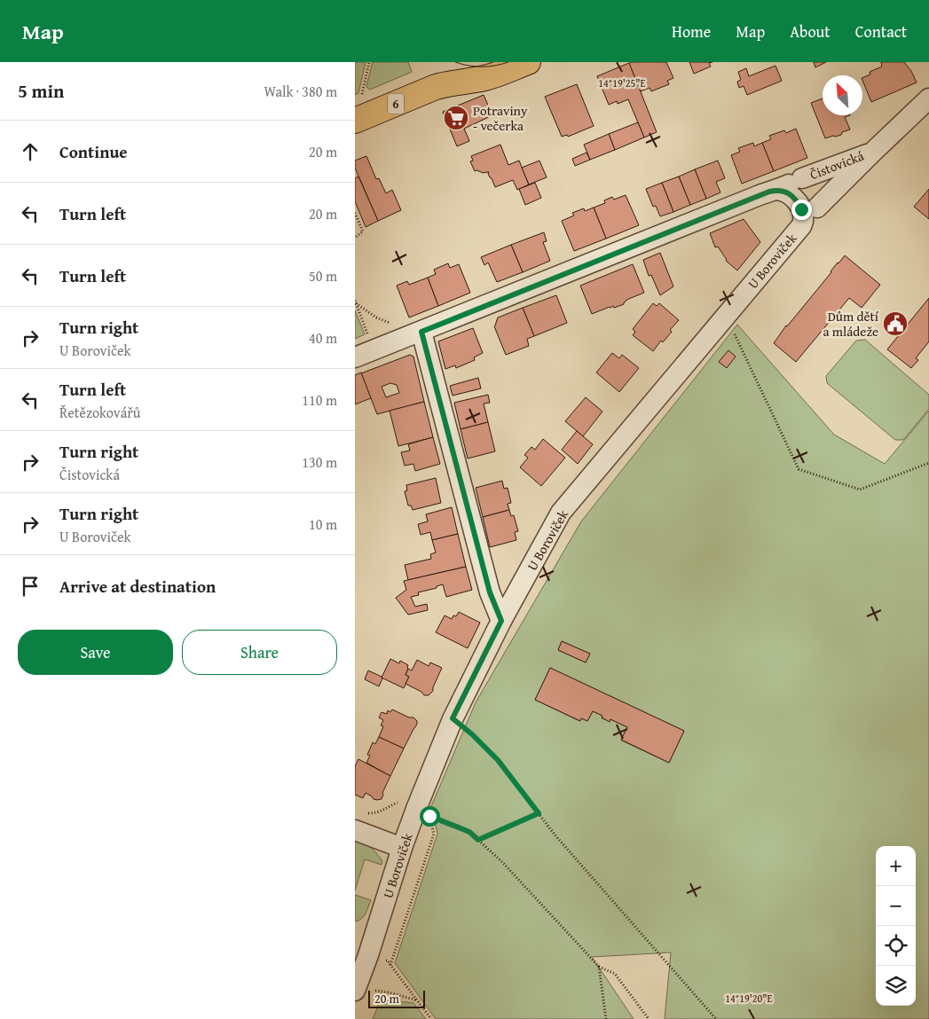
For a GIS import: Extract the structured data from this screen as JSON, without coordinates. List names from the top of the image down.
{
  "streets": {
    "main road": ["6"],
    "street": ["Čistovická", "U Boroviček"]
  },
  "crossings": [
    ["Čistovická", "U Boroviček"]
  ],
  "places": {
    "supermarket": ["Potraviny - večerka"],
    "public building": ["Dům dětí a mládeže"]
  },
  "scale_bar": "20 m",
  "north": "top left",
  "page": {
    "header": "Map",
    "nav": [
      "Home",
      "Map",
      "About",
      "Contact"
    ],
    "heading": ["5 min", "Walk · 380 m"],
    "list": [
      ["Continue", "20 m"],
      ["Turn left", "20 m"],
      ["Turn left", "50 m"],
      ["Turn right", "U Boroviček", "40 m"],
      ["Turn left", "Řetězokovářů", "110 m"],
      ["Turn right", "Čistovická", "130 m"],
      ["Turn right", "U Boroviček", "10 m"],
      "Arrive at destination"
    ],
    "buttons": ["Save", "Share"],
    "map_buttons": ["+", "−"],
    "scale": "20 m"
  },
  "coordinates": ["14°19'25\"E", "14°19'20\"E"]
}
